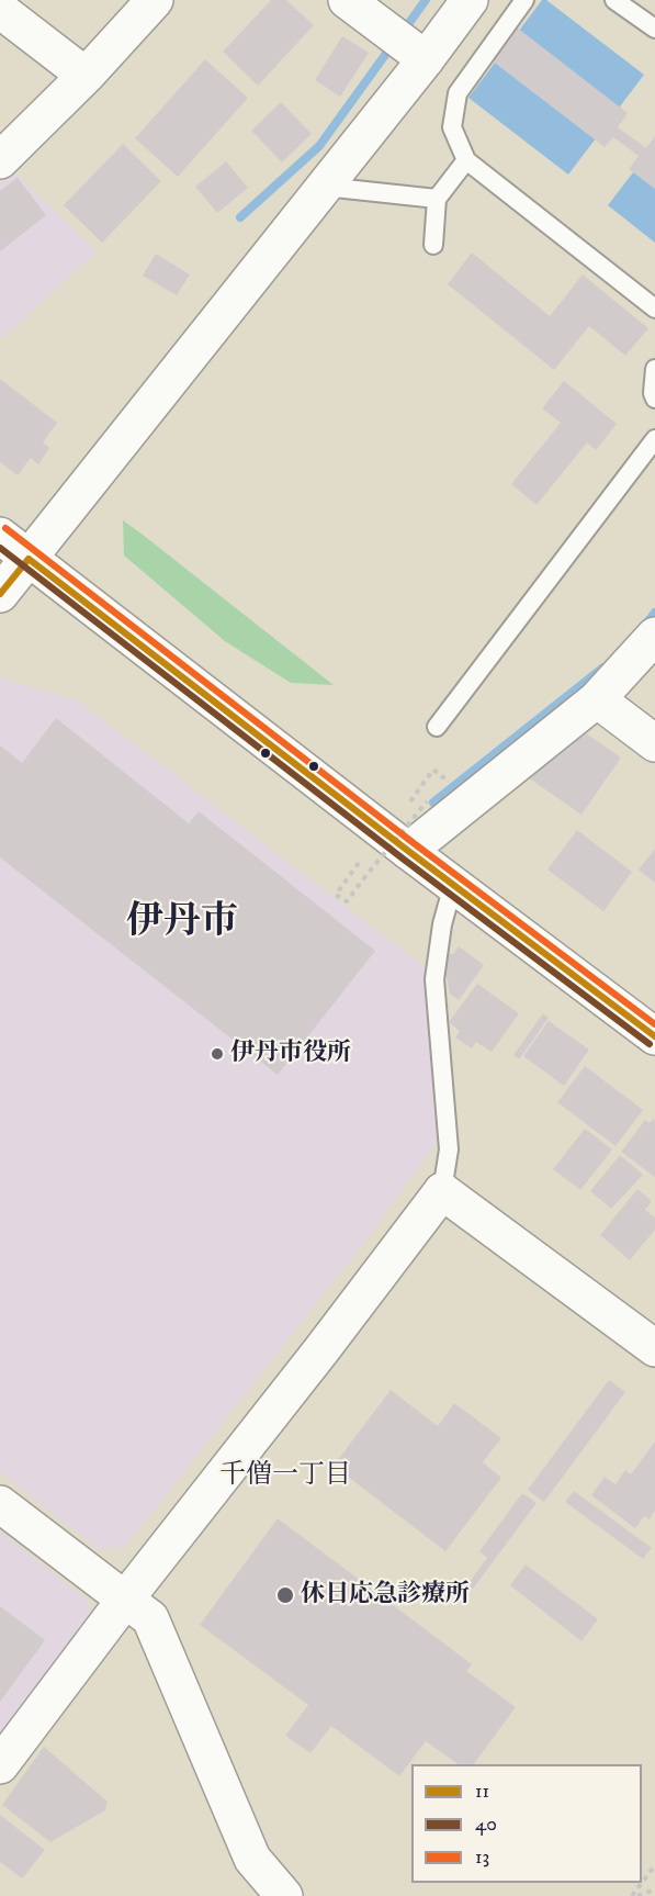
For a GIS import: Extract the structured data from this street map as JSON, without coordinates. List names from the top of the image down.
{
  "districts": ["伊丹市", "千僧一丁目"],
  "places": ["伊丹市役所", "休日応急診療所"],
  "lines": ["transit line 13", "transit line 40", "transit line 11"],
  "legend": ["11", "40", "13"]
}
